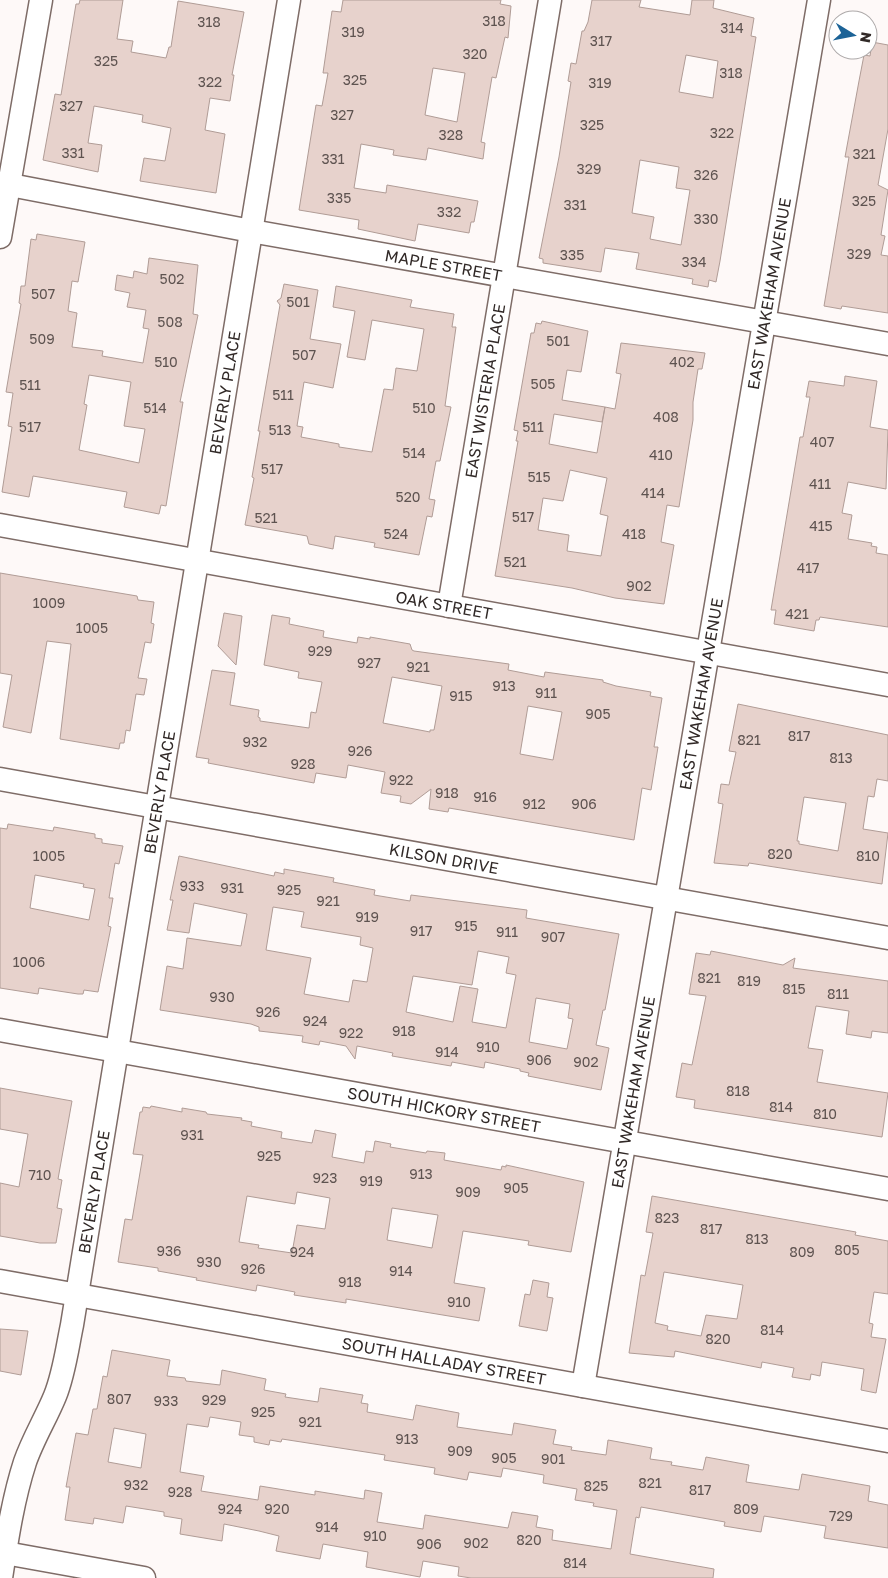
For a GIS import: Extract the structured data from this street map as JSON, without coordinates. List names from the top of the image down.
{
  "streets": {
    "street": [
      "MAPLE STREET",
      "EAST WAKEHAM AVENUE",
      "EAST WISTERIA PLACE",
      "BEVERLY PLACE",
      "OAK STREET",
      "KILSON DRIVE",
      "SOUTH HICKORY STREET",
      "SOUTH HALLADAY STREET"
    ]
  },
  "crossings": [
    ["MAPLE STREET", "EAST WAKEHAM AVENUE"],
    ["MAPLE STREET", "EAST WISTERIA PLACE"],
    ["MAPLE STREET", "BEVERLY PLACE"],
    ["EAST WAKEHAM AVENUE", "OAK STREET"],
    ["EAST WAKEHAM AVENUE", "KILSON DRIVE"],
    ["EAST WAKEHAM AVENUE", "SOUTH HICKORY STREET"],
    ["EAST WAKEHAM AVENUE", "SOUTH HALLADAY STREET"],
    ["EAST WISTERIA PLACE", "OAK STREET"],
    ["BEVERLY PLACE", "OAK STREET"],
    ["BEVERLY PLACE", "KILSON DRIVE"],
    ["BEVERLY PLACE", "SOUTH HICKORY STREET"],
    ["BEVERLY PLACE", "SOUTH HALLADAY STREET"]
  ],
  "house_numbers": [
    "318",
    "318",
    "314",
    "319",
    "317",
    "320",
    "325",
    "318",
    "325",
    "322",
    "319",
    "327",
    "327",
    "325",
    "322",
    "328",
    "331",
    "321",
    "331",
    "329",
    "326",
    "335",
    "325",
    "331",
    "332",
    "330",
    "329",
    "335",
    "334",
    "502",
    "507",
    "501",
    "508",
    "509",
    "501",
    "507",
    "510",
    "402",
    "505",
    "511",
    "511",
    "514",
    "510",
    "408",
    "517",
    "511",
    "513",
    "407",
    "514",
    "410",
    "517",
    "515",
    "411",
    "414",
    "520",
    "517",
    "521",
    "415",
    "524",
    "418",
    "521",
    "417",
    "902",
    "1009",
    "421",
    "1005",
    "929",
    "927",
    "921",
    "913",
    "911",
    "915",
    "905",
    "817",
    "821",
    "932",
    "926",
    "813",
    "928",
    "922",
    "918",
    "916",
    "912",
    "906",
    "820",
    "1005",
    "810",
    "933",
    "931",
    "925",
    "921",
    "919",
    "915",
    "917",
    "911",
    "907",
    "1006",
    "821",
    "819",
    "815",
    "811",
    "930",
    "926",
    "924",
    "918",
    "922",
    "910",
    "914",
    "906",
    "902",
    "818",
    "814",
    "810",
    "931",
    "925",
    "913",
    "710",
    "923",
    "919",
    "905",
    "909",
    "823",
    "817",
    "813",
    "805",
    "936",
    "924",
    "809",
    "930",
    "926",
    "914",
    "918",
    "910",
    "814",
    "820",
    "807",
    "929",
    "933",
    "925",
    "921",
    "913",
    "909",
    "905",
    "901",
    "821",
    "932",
    "825",
    "817",
    "928",
    "924",
    "920",
    "809",
    "729",
    "914",
    "910",
    "820",
    "902",
    "906",
    "814"
  ],
  "north": "right"
}
